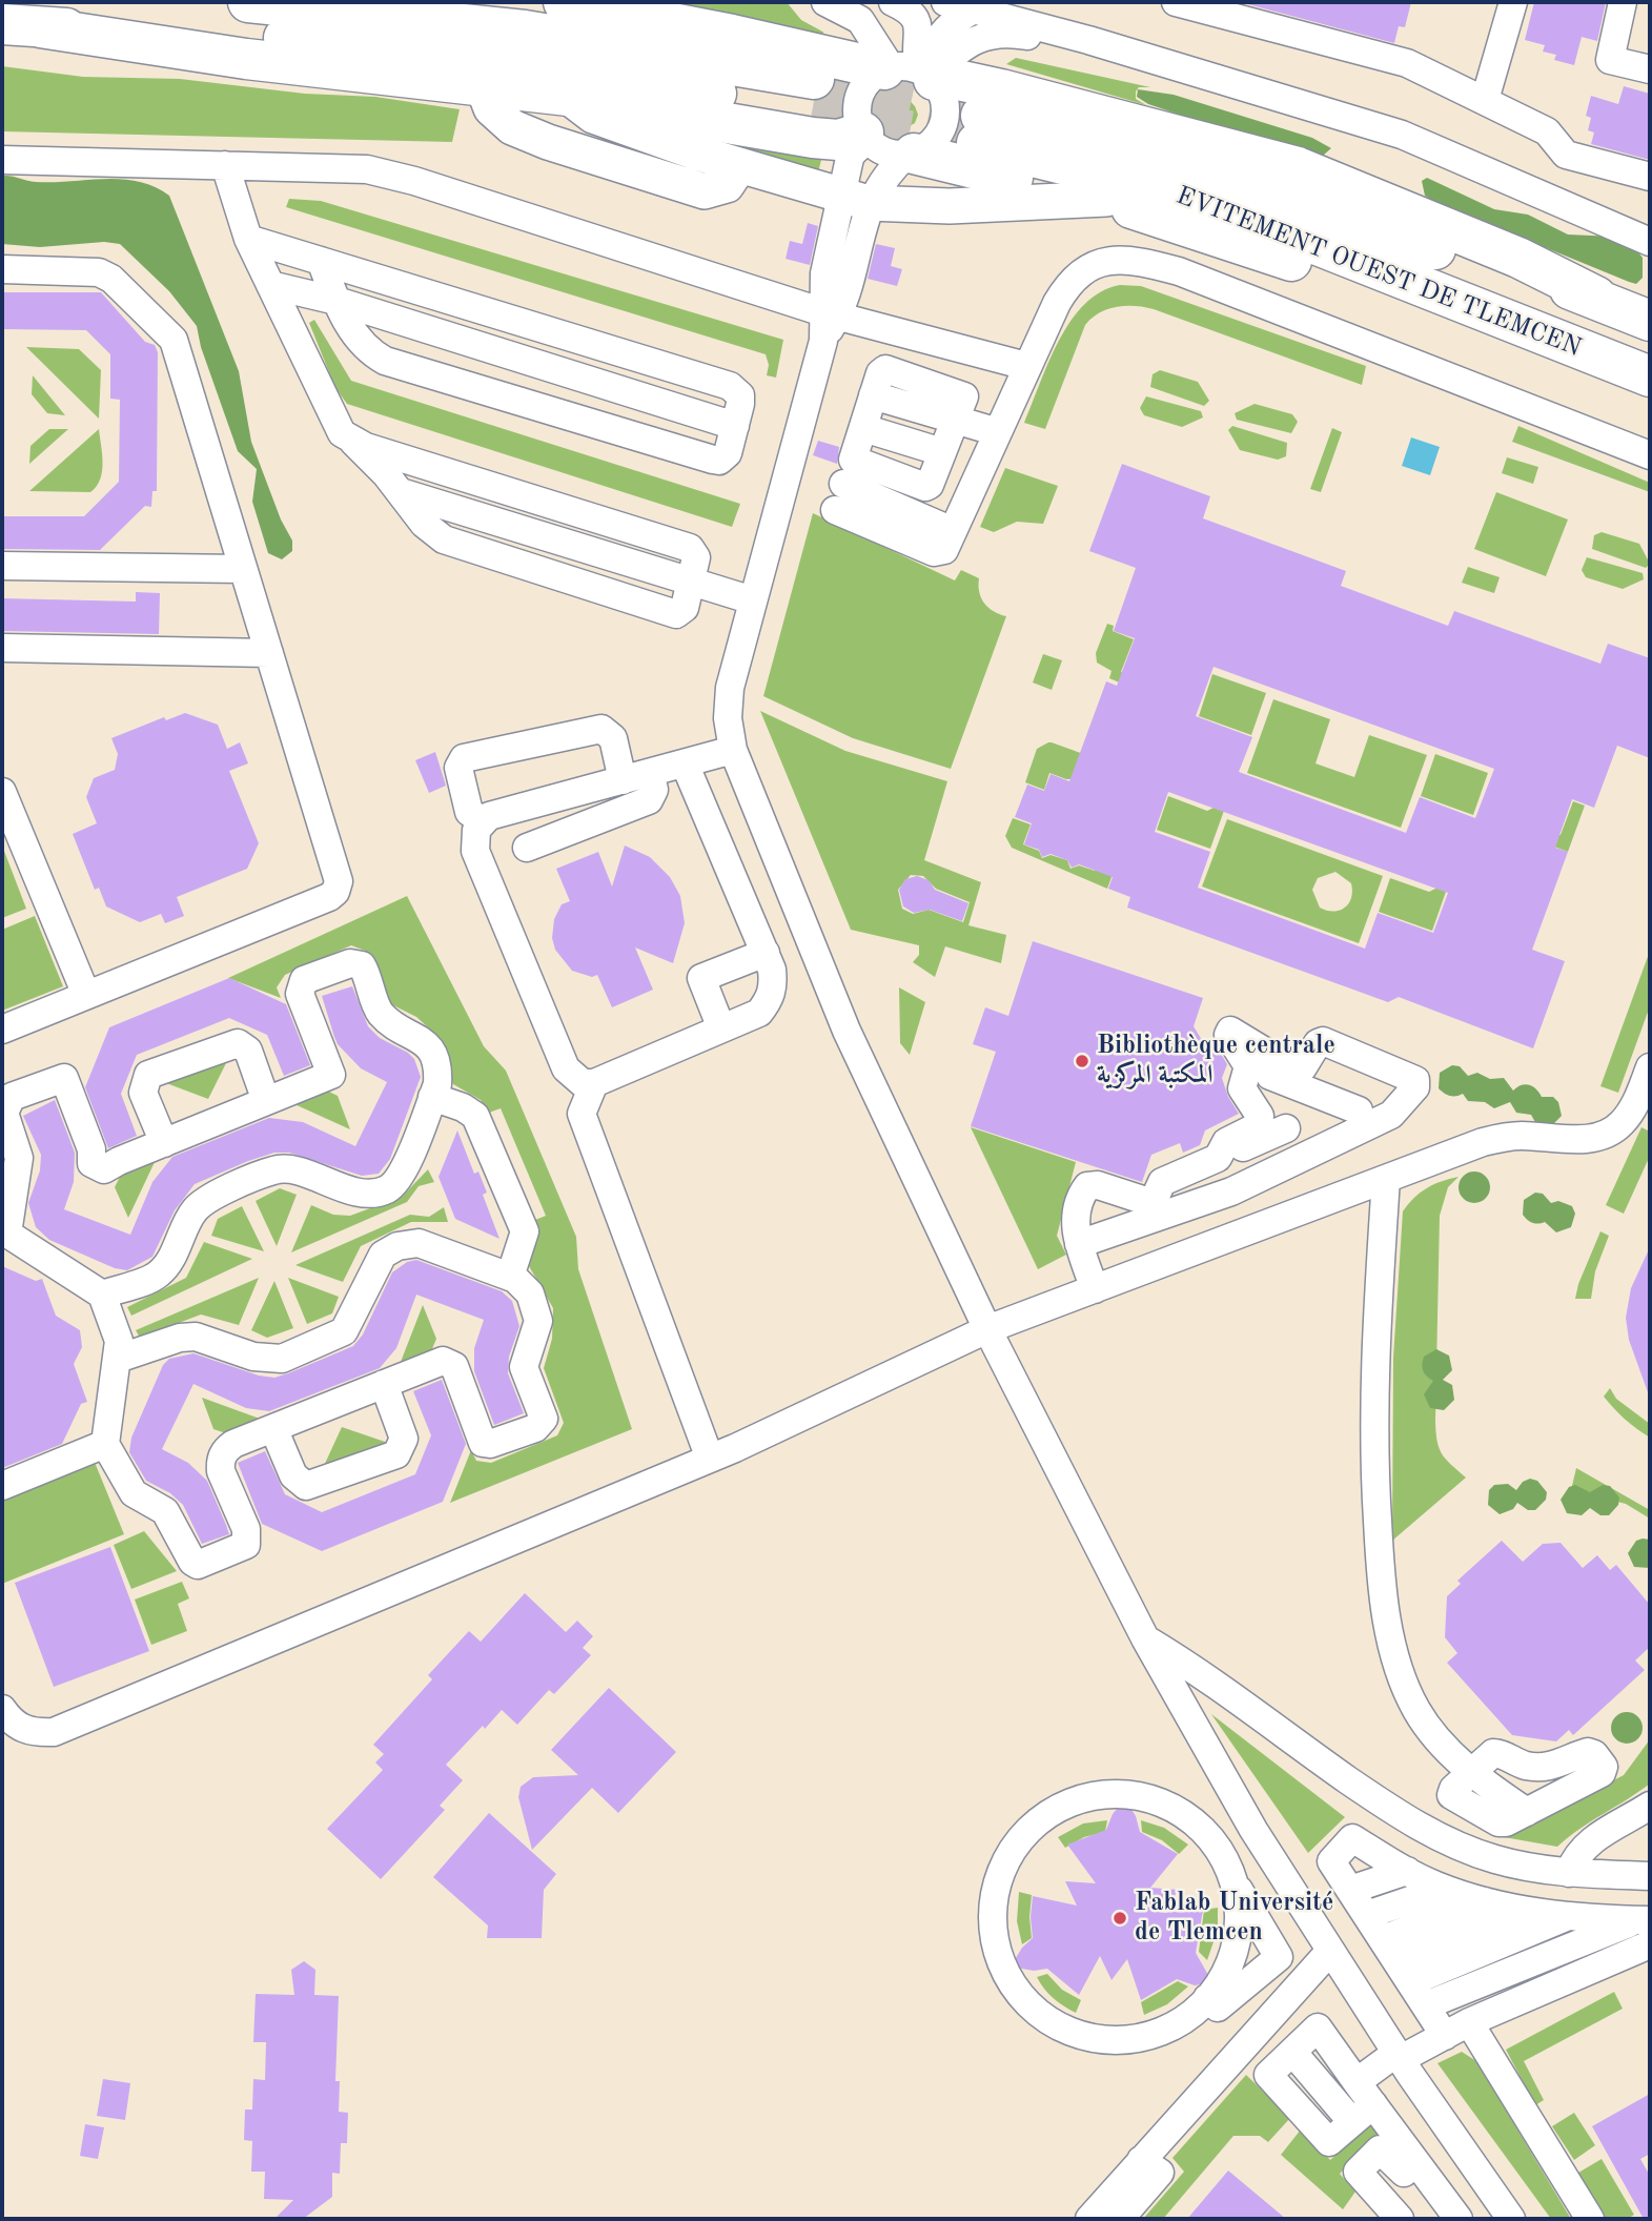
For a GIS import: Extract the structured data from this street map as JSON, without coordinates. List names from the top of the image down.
{
  "streets": {
    "highway": ["EVITEMENT OUEST DE TLEMCEN"]
  },
  "places": ["Bibliothèque centrale المكتبة المركزية", "Fablab Université de Tlemcen"]
}
